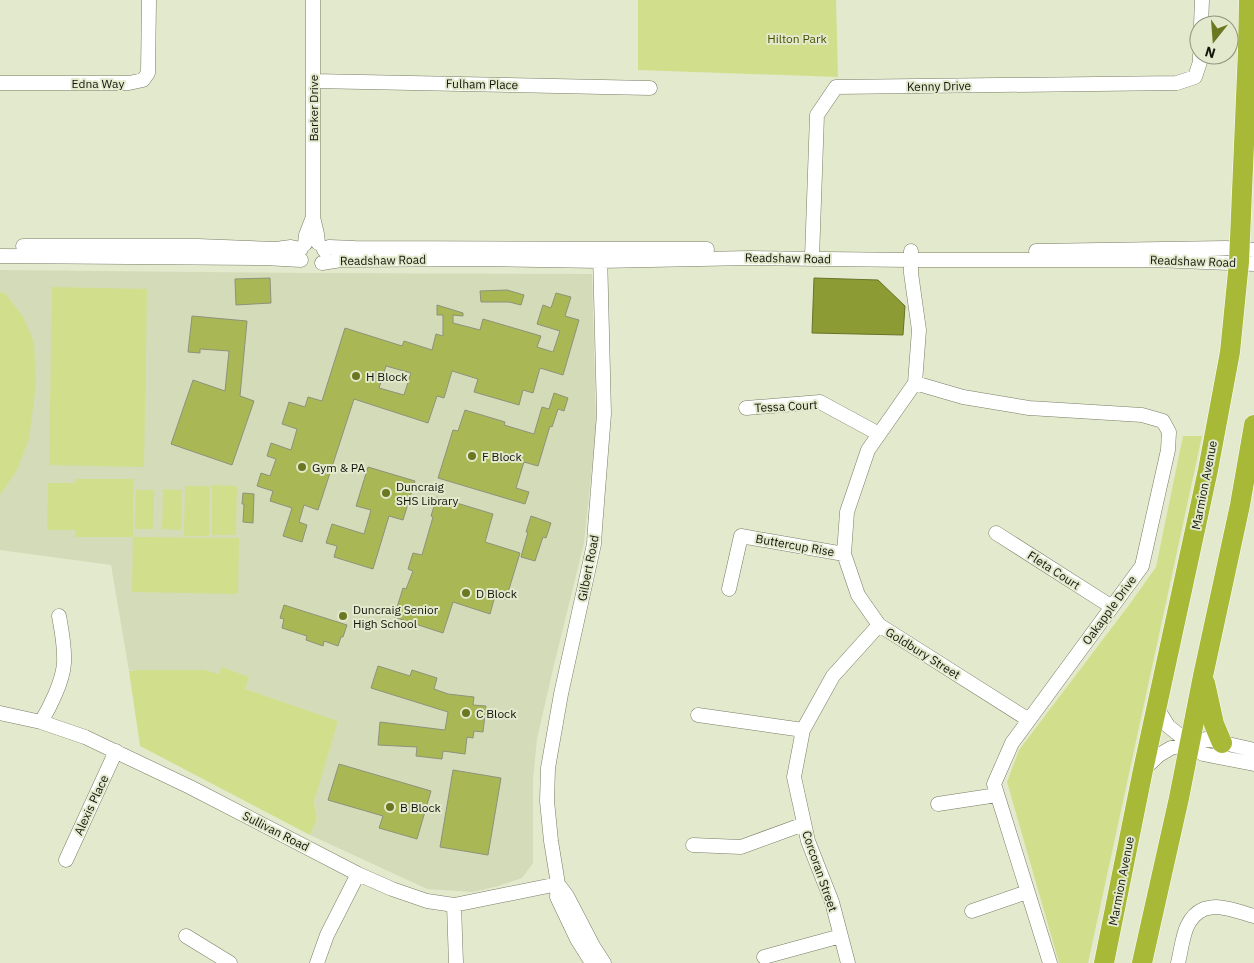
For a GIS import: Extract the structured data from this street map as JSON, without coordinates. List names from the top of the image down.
{
  "streets": {
    "highway": ["Marmion Avenue"],
    "street": [
      "Edna Way",
      "Fulham Place",
      "Kenny Drive",
      "Barker Drive",
      "Readshaw Road",
      "Tessa Court",
      "Buttercup Rise",
      "Gilbert Road",
      "Fleta Court",
      "Oakapple Drive",
      "Goldbury Street",
      "Alexis Place",
      "Sullivan Road",
      "Corcoran Street"
    ]
  },
  "crossings": [
    ["Fulham Place", "Barker Drive"],
    ["Kenny Drive", "Readshaw Road"],
    ["Barker Drive", "Readshaw Road"],
    ["Readshaw Road", "Marmion Avenue"],
    ["Readshaw Road", "Gilbert Road"],
    ["Tessa Court", "Goldbury Street"],
    ["Buttercup Rise", "Goldbury Street"],
    ["Gilbert Road", "Sullivan Road"],
    ["Fleta Court", "Oakapple Drive"],
    ["Oakapple Drive", "Goldbury Street"],
    ["Goldbury Street", "Corcoran Street"],
    ["Alexis Place", "Sullivan Road"]
  ],
  "parks": ["Hilton Park"],
  "places": [
    "H Block",
    "F Block",
    "Gym & PA",
    "Duncraig SHS Library",
    "D Block",
    "Duncraig Senior High School",
    "C Block",
    "B Block"
  ],
  "north": "bottom"
}
